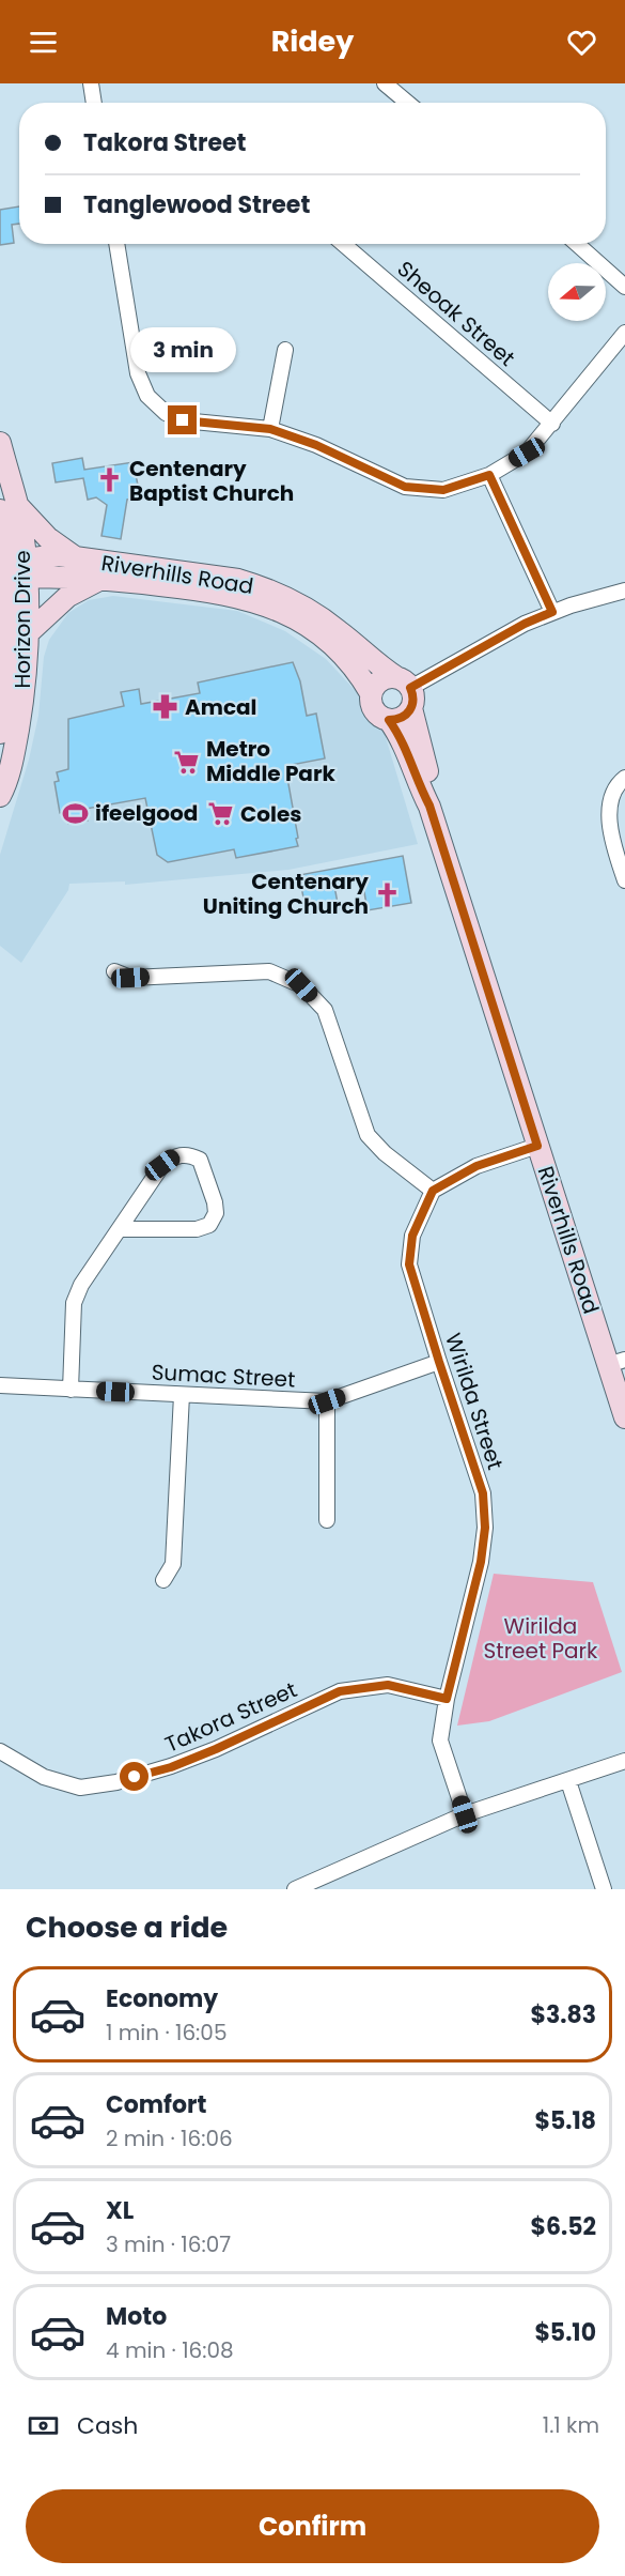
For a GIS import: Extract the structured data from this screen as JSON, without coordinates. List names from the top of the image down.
{
  "streets": {
    "street": [
      "Sheoak Street",
      "Riverhills Road",
      "Horizon Drive",
      "Sumac Street",
      "Wirilda Street",
      "Takora Street"
    ]
  },
  "crossings": [
    ["Riverhills Road", "Horizon Drive"],
    ["Sumac Street", "Wirilda Street"],
    ["Wirilda Street", "Takora Street"]
  ],
  "parks": ["Wirilda Street Park"],
  "places": {
    "church": ["Centenary Baptist Church", "Centenary Uniting Church"],
    "pharmacy": ["Amcal"],
    "supermarket": ["Metro Middle Park", "Coles"],
    "sports": ["ifeelgood"]
  },
  "north": "left",
  "page": {
    "header": "Ridey",
    "banner": ["Takora Street", "Tanglewood Street"],
    "bubble": "3 min",
    "heading": "Choose a ride",
    "list": [
      {
        "name": "Economy",
        "note": "1 min · 16:05",
        "value": "$3.83"
      },
      {
        "name": "Comfort",
        "note": "2 min · 16:06",
        "value": "$5.18"
      },
      {
        "name": "XL",
        "note": "3 min · 16:07",
        "value": "$6.52"
      },
      {
        "name": "Moto",
        "note": "4 min · 16:08",
        "value": "$5.10"
      }
    ],
    "pay": ["Cash", "1.1 km"],
    "buttons": "Confirm"
  }
}
